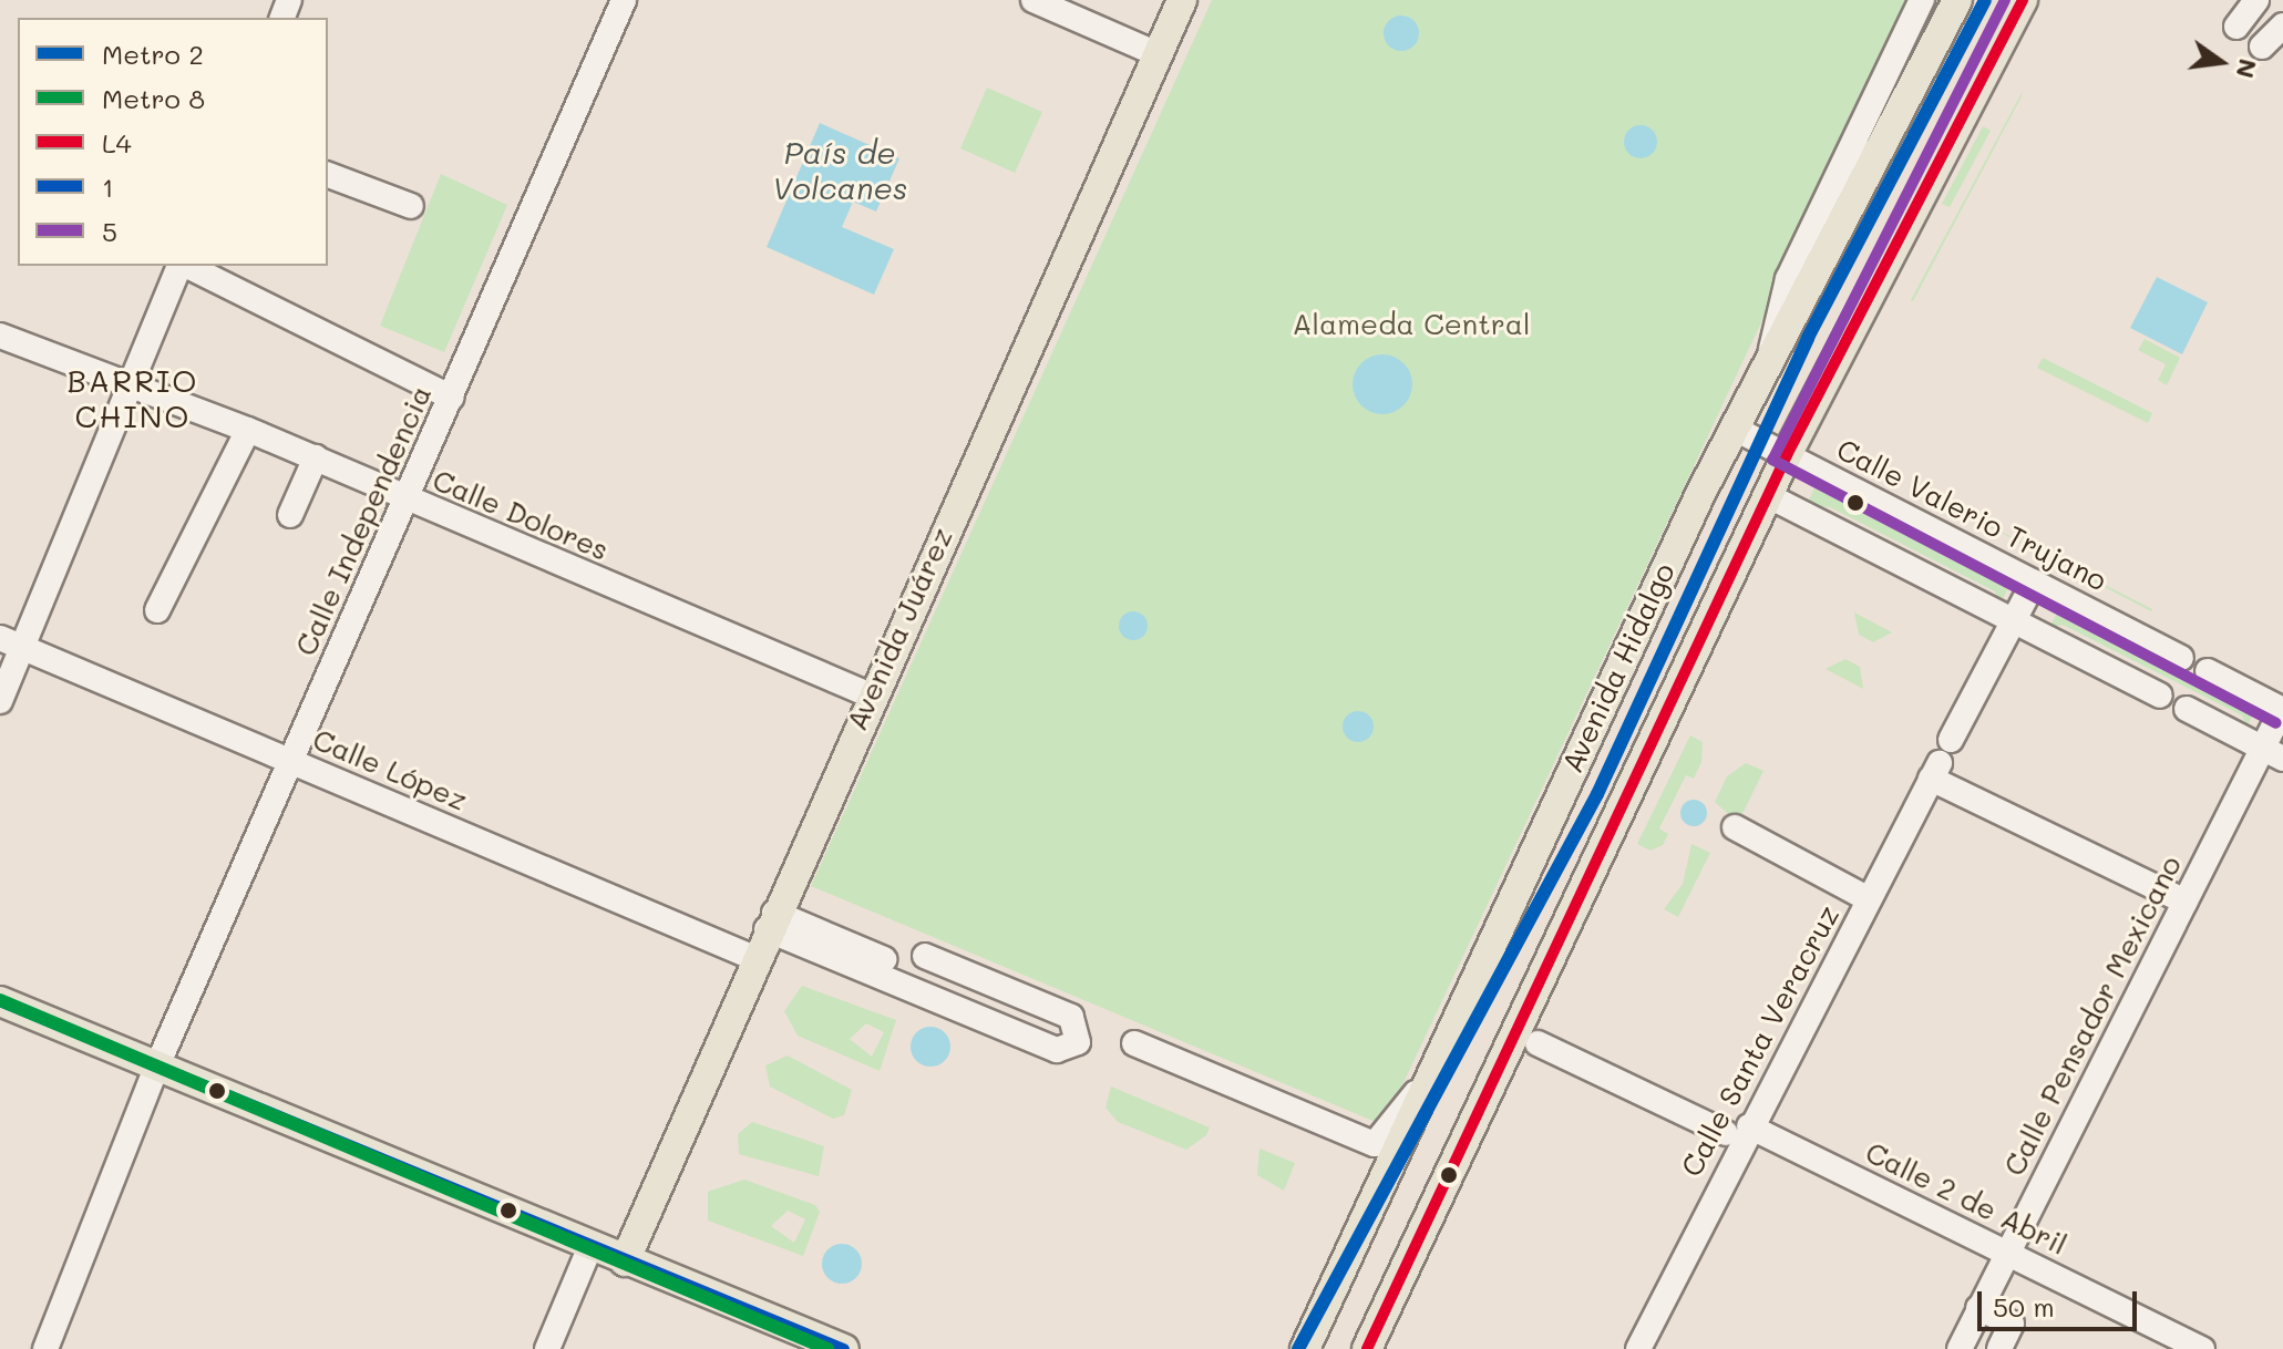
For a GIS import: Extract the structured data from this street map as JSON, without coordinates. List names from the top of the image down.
{
  "streets": {
    "main road": ["Avenida Juárez", "Avenida Hidalgo"],
    "street": [
      "Calle Dolores",
      "Calle Valerio Trujano",
      "Calle Independencia",
      "Calle López",
      "Calle Pensador Mexicano",
      "Calle Santa Veracruz",
      "Calle 2 de Abril"
    ]
  },
  "crossings": [
    ["Calle Dolores", "Calle Independencia"],
    ["Calle Dolores", "Avenida Juárez"],
    ["Calle Valerio Trujano", "Avenida Hidalgo"],
    ["Calle Independencia", "Calle López"],
    ["Avenida Juárez", "Calle López"],
    ["Calle Pensador Mexicano", "Calle Santa Veracruz"],
    ["Calle Pensador Mexicano", "Calle 2 de Abril"],
    ["Calle Santa Veracruz", "Calle 2 de Abril"]
  ],
  "districts": ["BARRIO CHINO"],
  "water": ["País de Volcanes"],
  "parks": ["Alameda Central"],
  "lines": [
    "metro line 2",
    "transit line L4",
    "transit line 5",
    "metro line 8",
    "transit line 1"
  ],
  "legend": [
    "Metro 2",
    "Metro 8",
    "L4",
    "1",
    "5"
  ],
  "scale_bar": "50 m",
  "north": "right"
}
